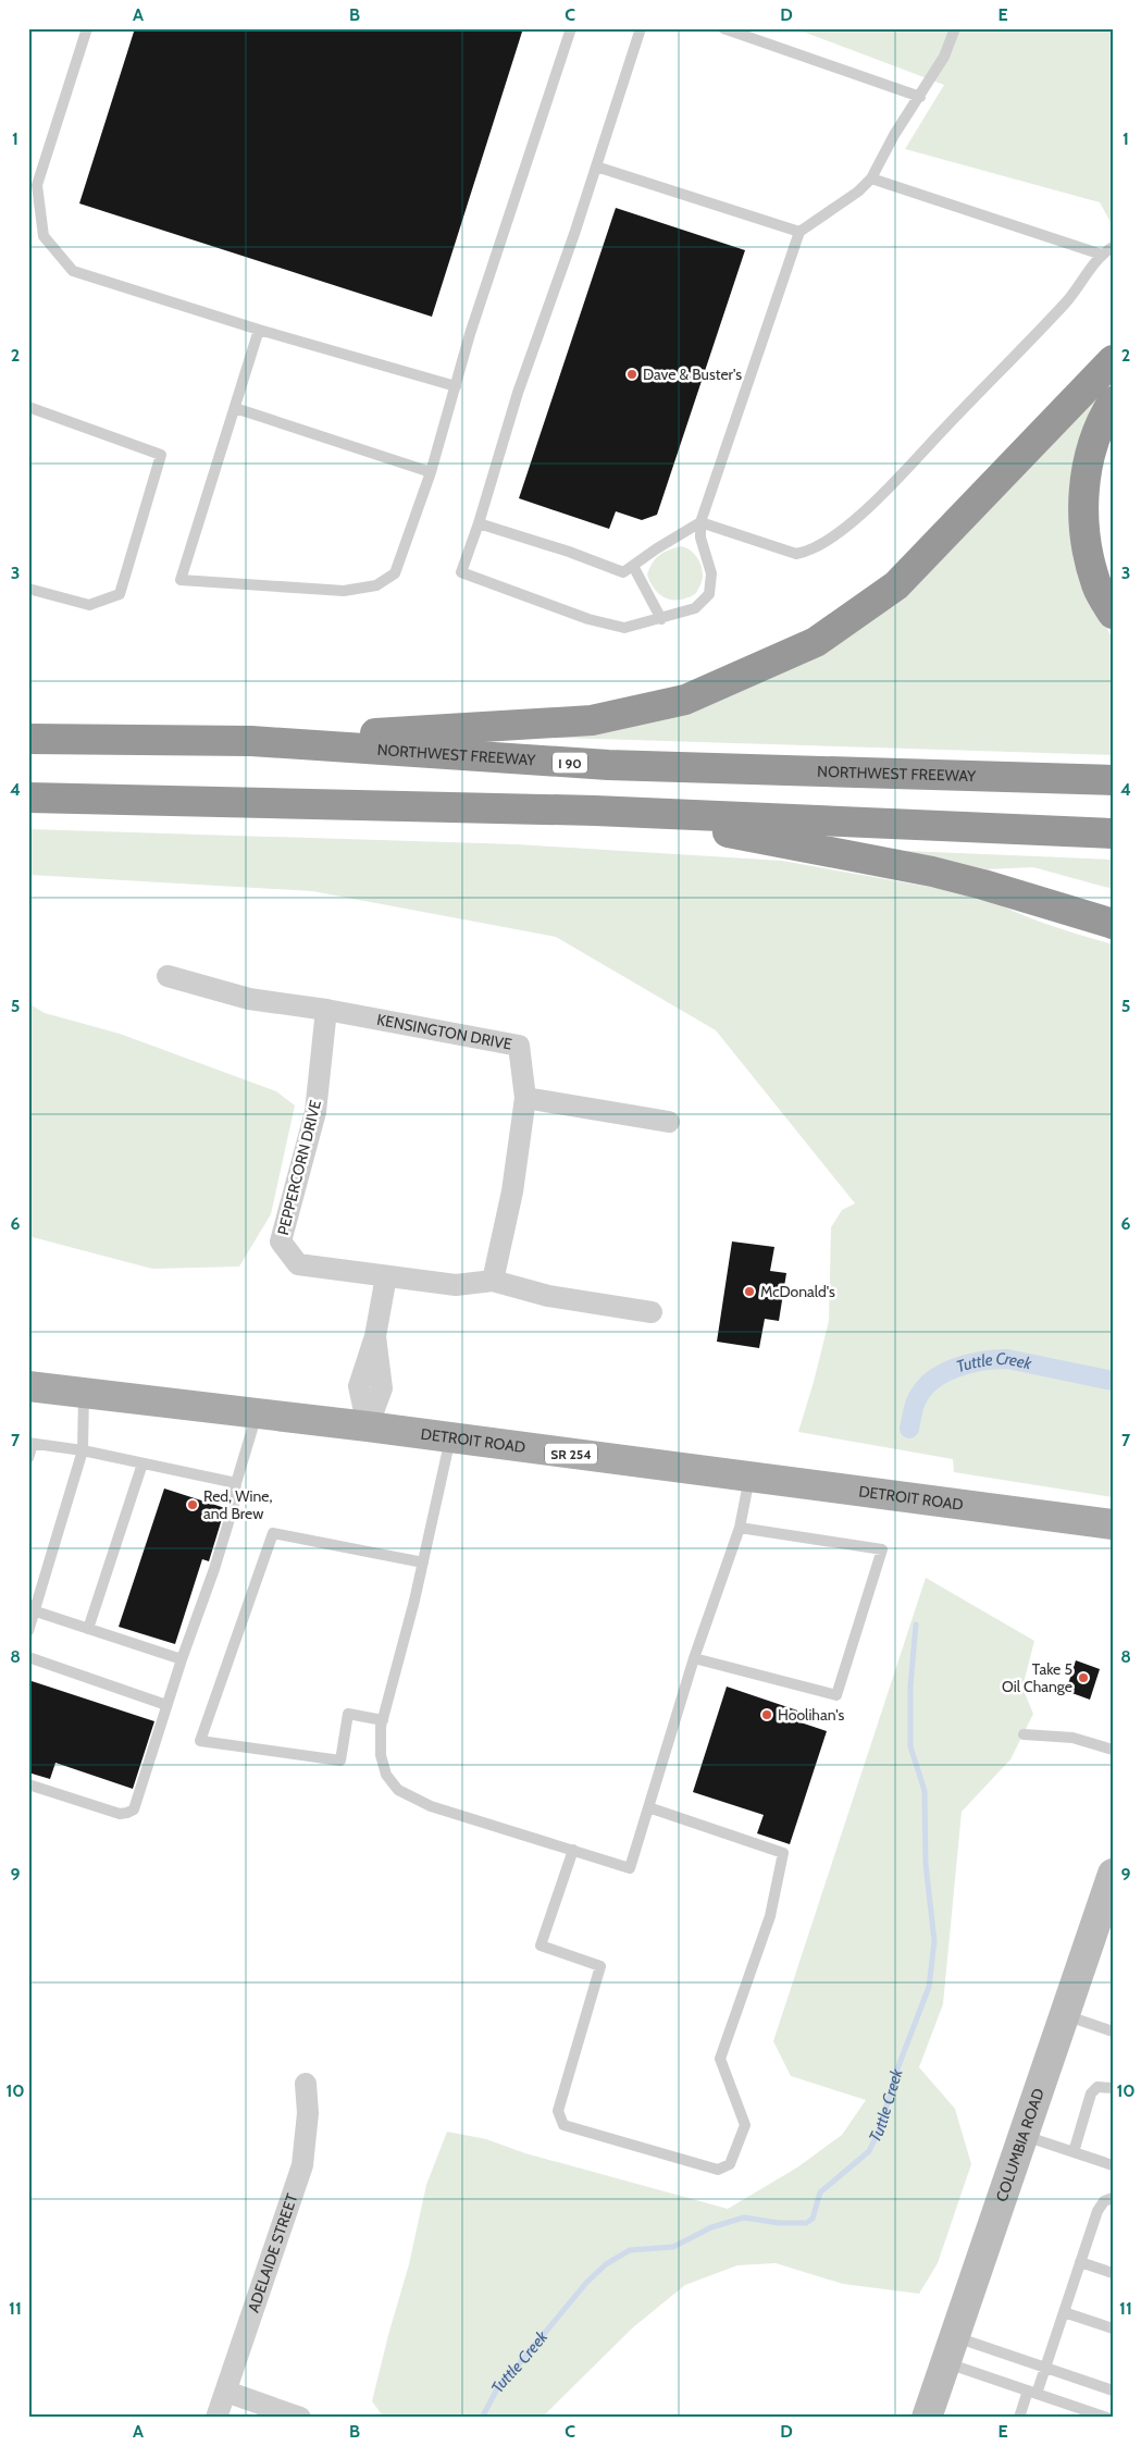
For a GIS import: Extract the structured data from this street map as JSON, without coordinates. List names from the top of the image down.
{
  "streets": {
    "highway": ["NORTHWEST FREEWAY", "I 90"],
    "main road": ["DETROIT ROAD", "SR 254", "COLUMBIA ROAD"],
    "street": ["KENSINGTON DRIVE", "PEPPERCORN DRIVE", "ADELAIDE STREET"]
  },
  "crossings": [
    ["KENSINGTON DRIVE", "PEPPERCORN DRIVE"]
  ],
  "water": ["Tuttle Creek"],
  "places": [
    "Dave & Buster's",
    "McDonald's",
    "Red, Wine, and Brew",
    "Take 5 Oil Change",
    "Hoolihan's"
  ],
  "grid": {
    "columns": [
      "A",
      "B",
      "C",
      "D",
      "E"
    ],
    "rows": [
      "1",
      "2",
      "3",
      "4",
      "5",
      "6",
      "7",
      "8",
      "9",
      "10",
      "11"
    ]
  }
}
